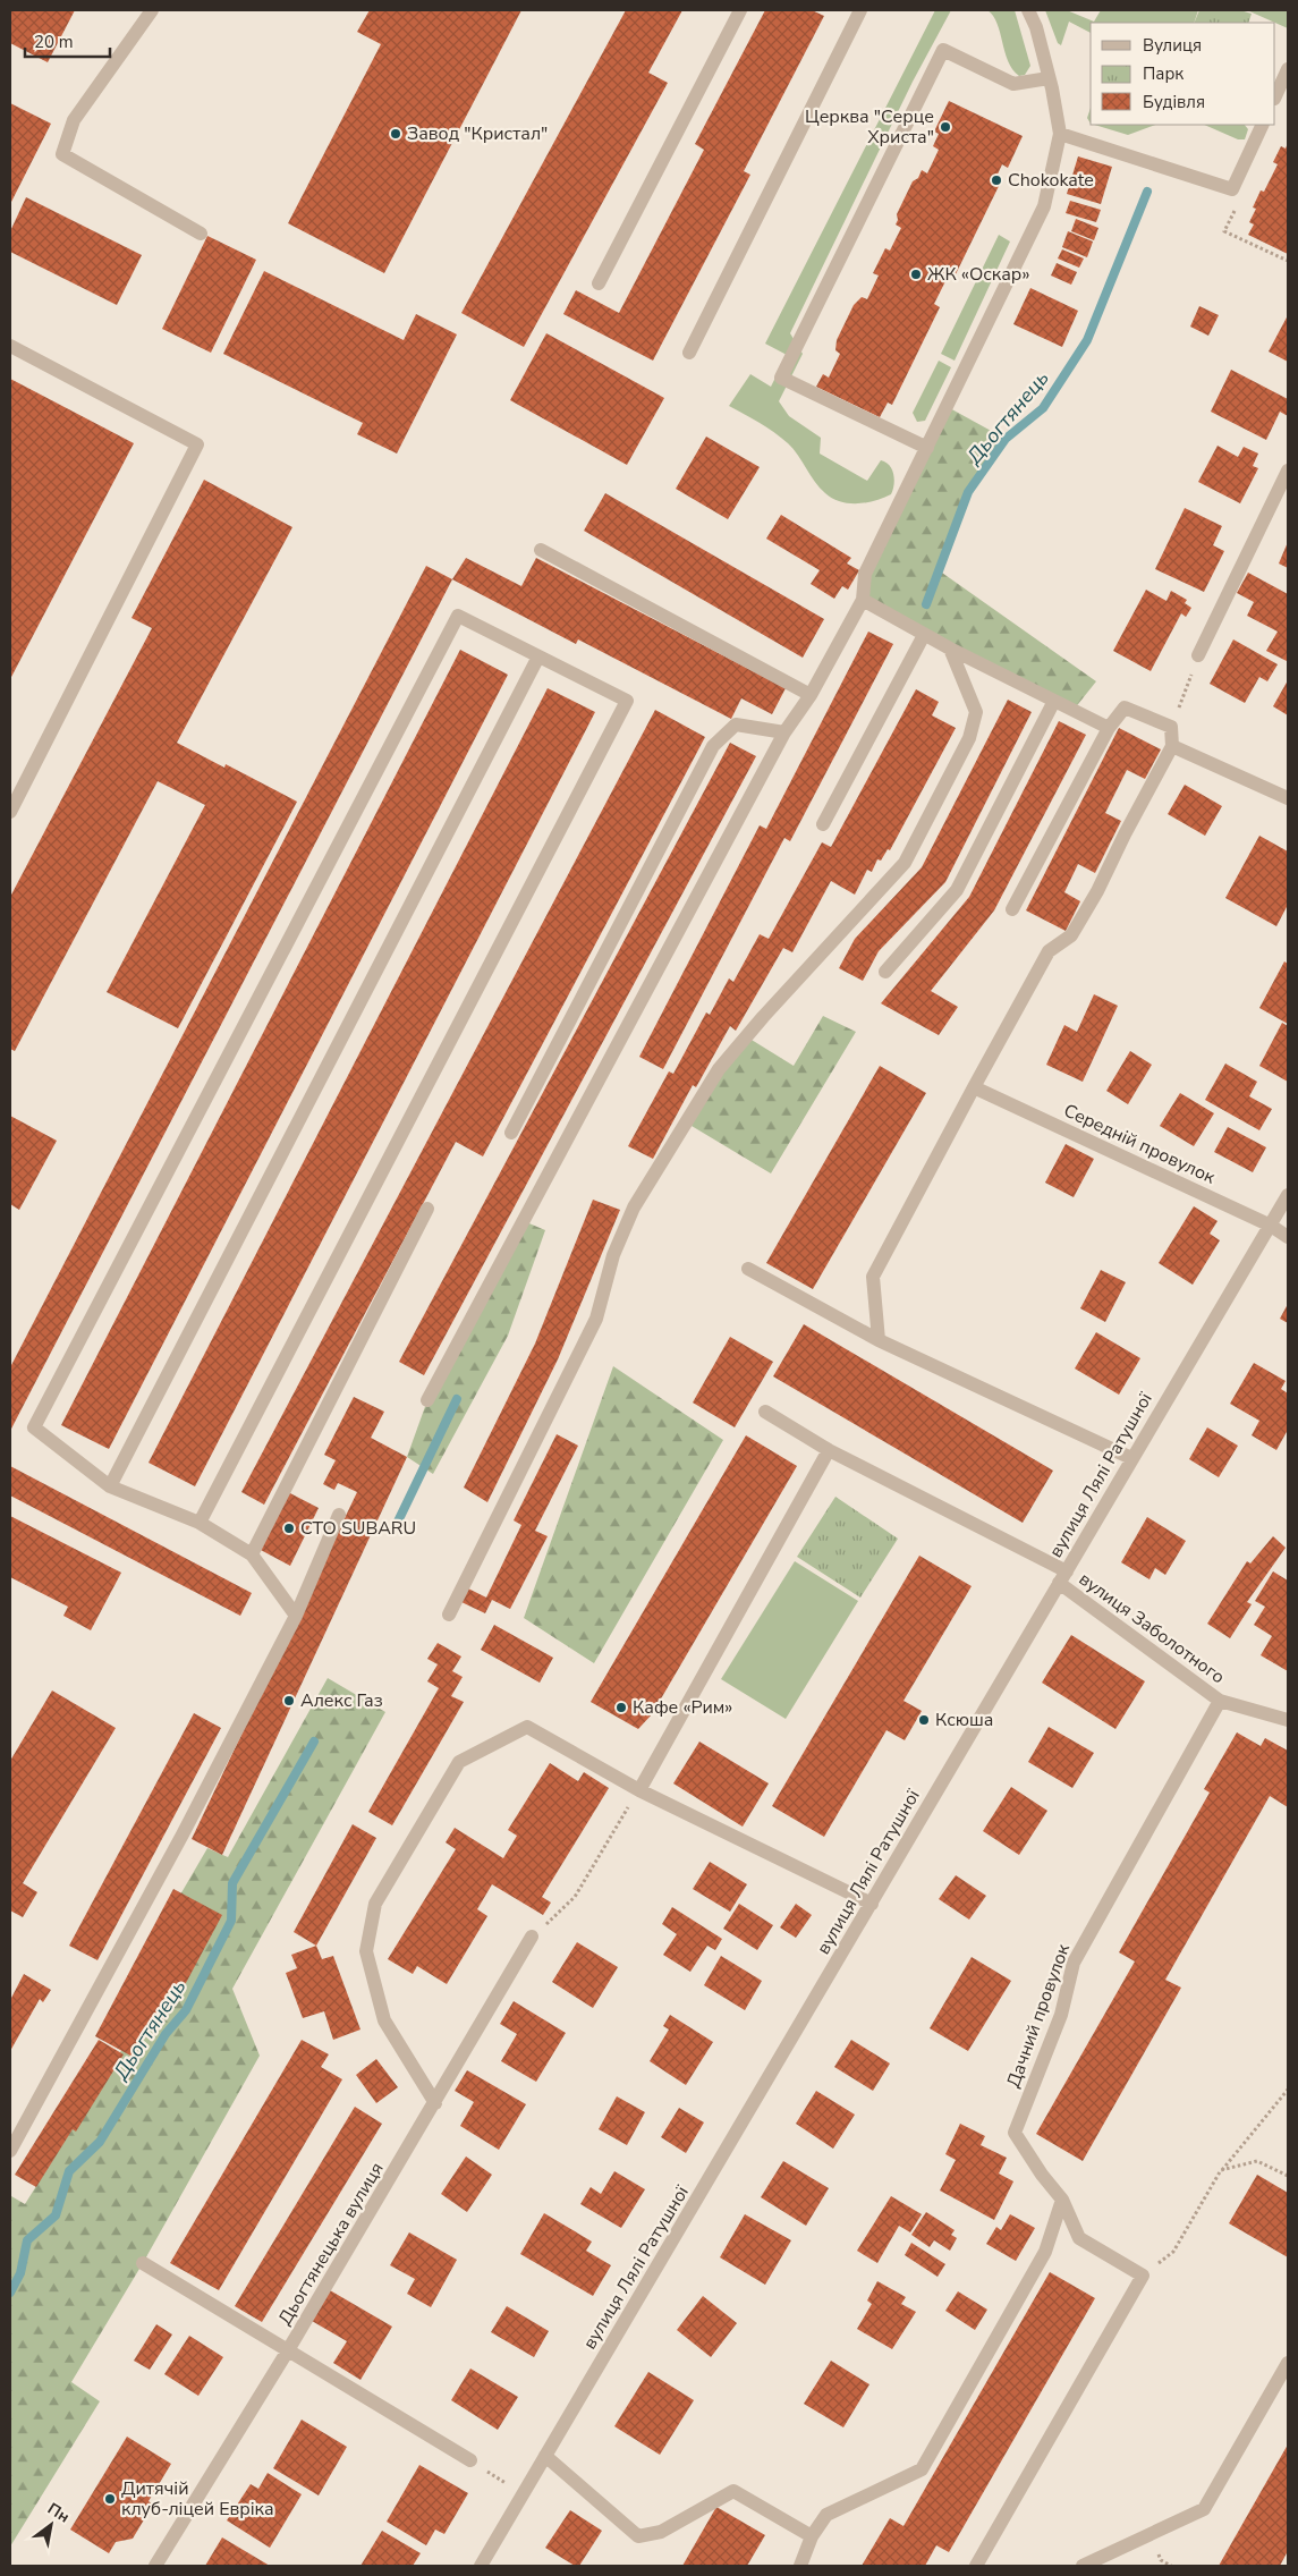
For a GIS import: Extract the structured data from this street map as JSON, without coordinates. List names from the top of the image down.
{
  "streets": {
    "street": [
      "Середній провулок",
      "вулиця Лялі Ратушної",
      "вулиця Заболотного",
      "Дачний провулок",
      "Дьогтянецька вулиця"
    ]
  },
  "crossings": [
    ["Середній провулок", "вулиця Лялі Ратушної"],
    ["вулиця Лялі Ратушної", "вулиця Заболотного"],
    ["вулиця Заболотного", "Дачний провулок"]
  ],
  "water": ["Дьогтянець"],
  "places": [
    "Церква \"Серце Христа\"",
    "Завод \"Кристал\"",
    "Chokokate",
    "ЖК «Оскар»",
    "СТО SUBARU",
    "Алекс Газ",
    "Кафе «Рим»",
    "Ксюша",
    "Дитячій клуб-ліцей Евріка"
  ],
  "legend": ["Вулиця", "Парк", "Будівля"],
  "scale_bar": "20 m",
  "north": "top right"
}
